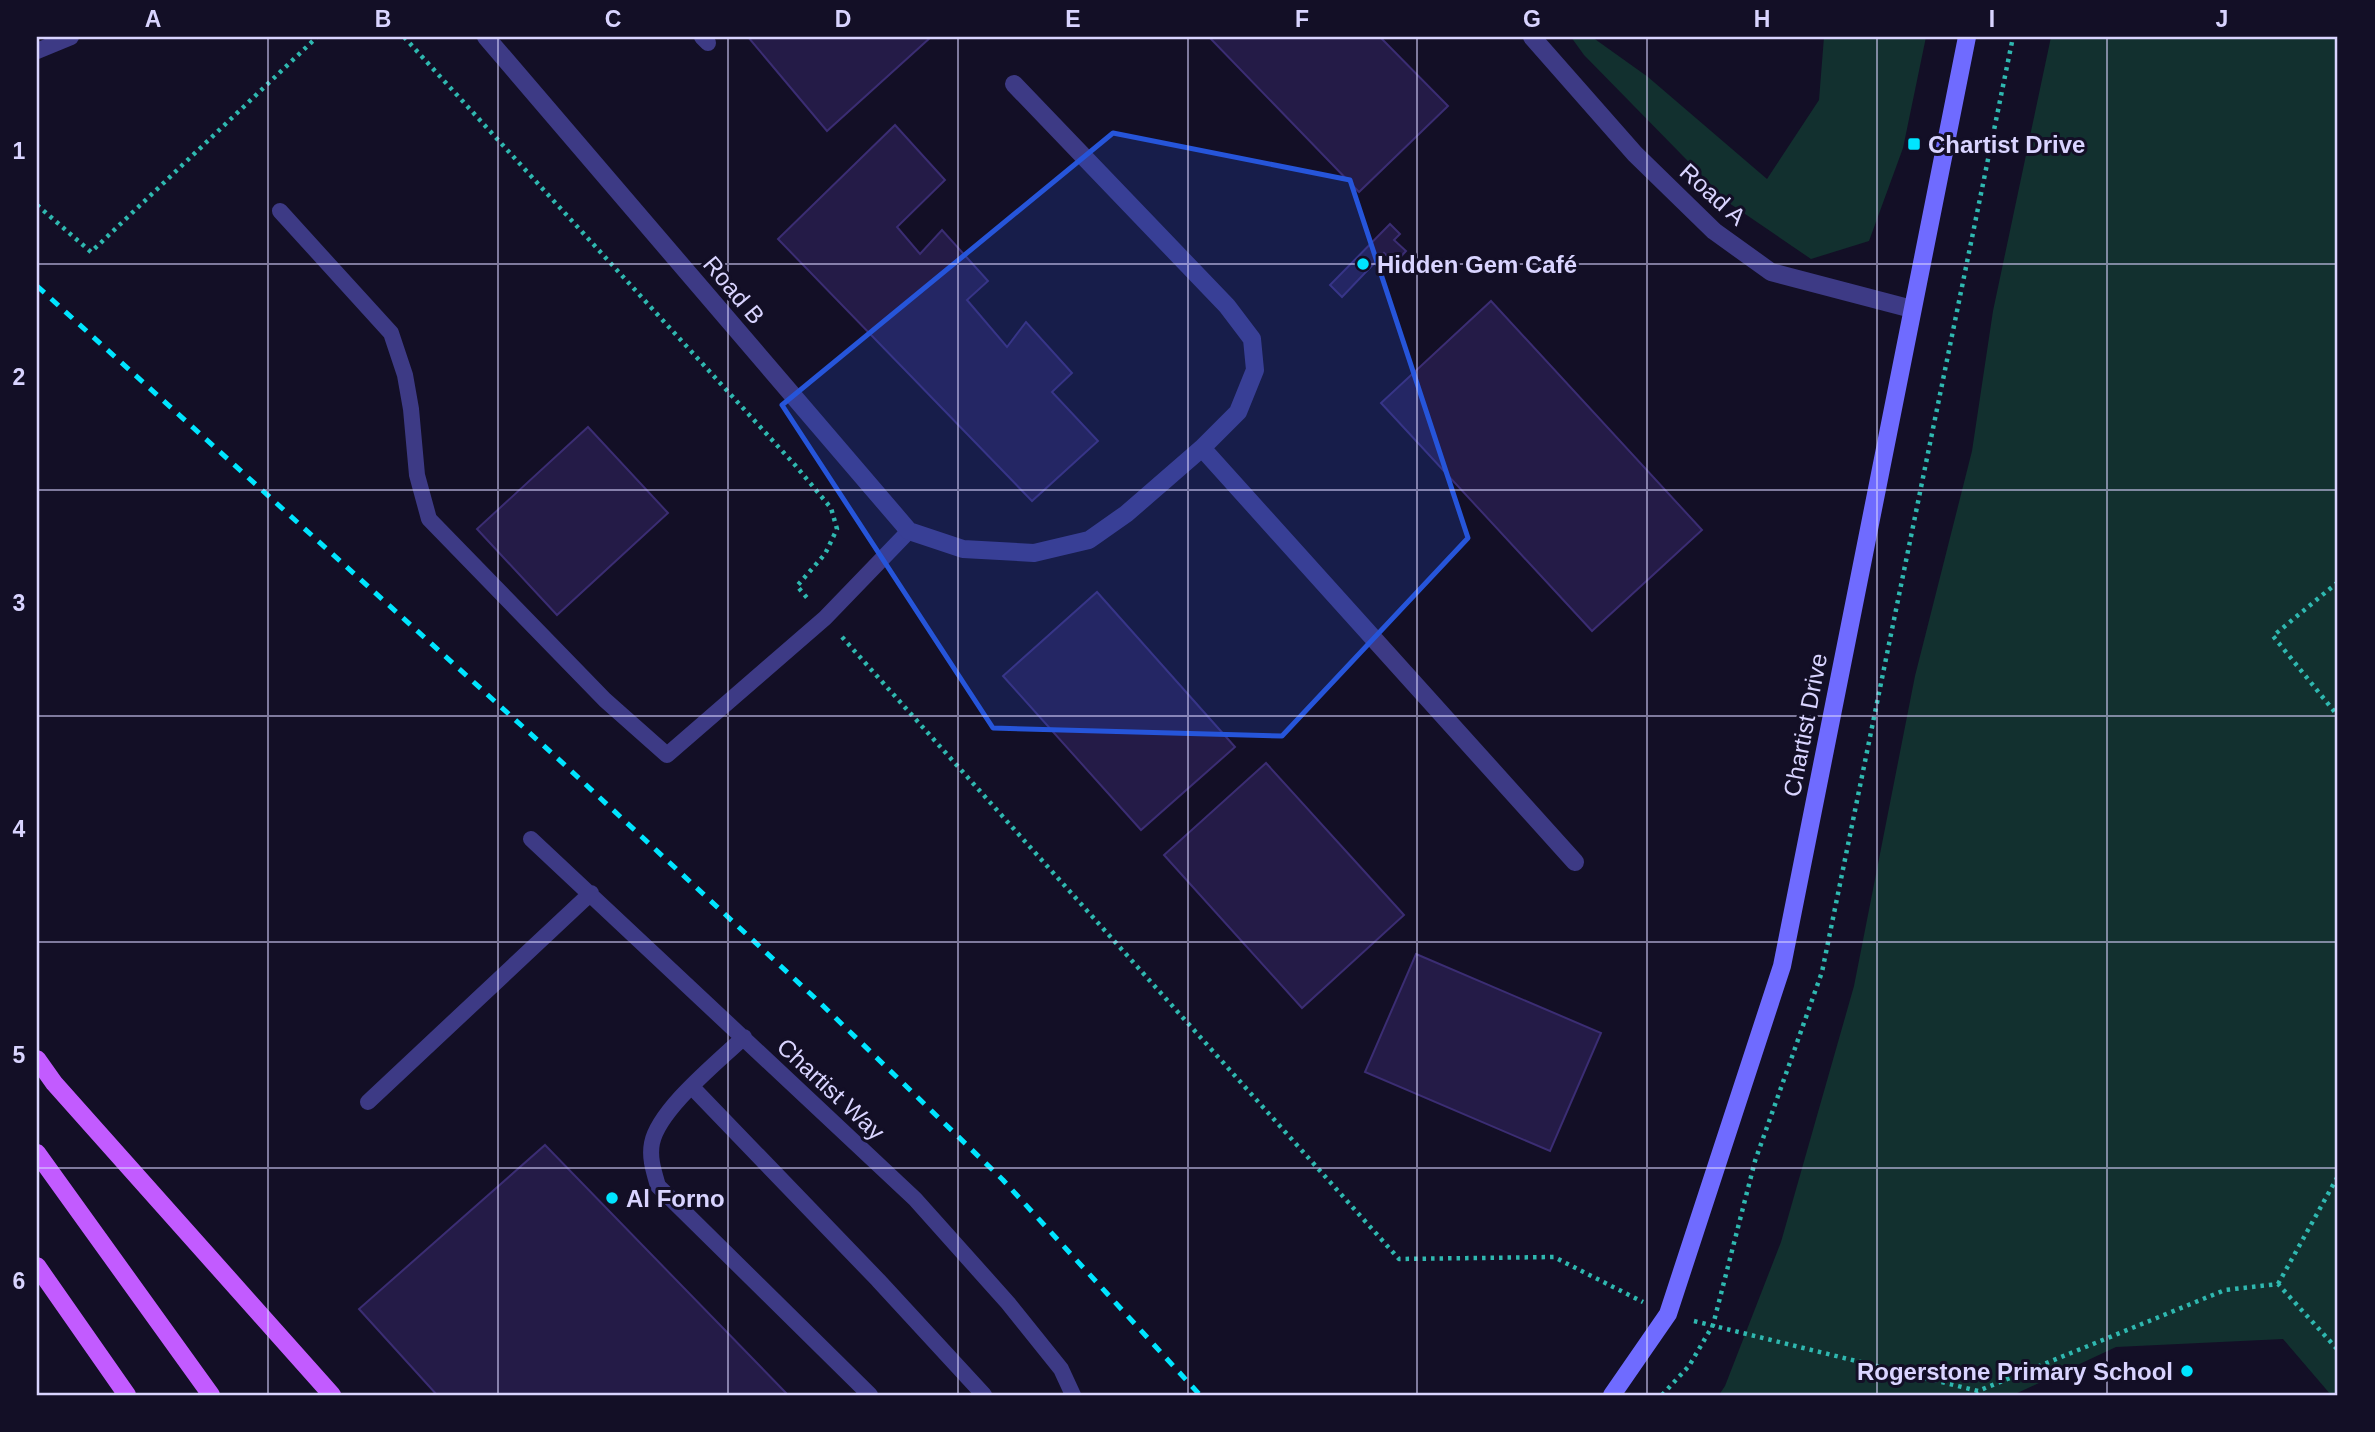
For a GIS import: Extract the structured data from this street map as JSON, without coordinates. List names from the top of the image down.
{
  "streets": {
    "main road": ["Chartist Drive"],
    "street": ["Road A", "Road B"],
    "lane": ["Chartist Way"]
  },
  "crossings": [
    ["Road A", "Chartist Drive"]
  ],
  "places": {
    "transit": ["Chartist Drive"],
    "other": ["Hidden Gem Café", "Al Forno", "Rogerstone Primary School"]
  },
  "grid": {
    "columns": [
      "A",
      "B",
      "C",
      "D",
      "E",
      "F",
      "G",
      "H",
      "I",
      "J"
    ],
    "rows": [
      "1",
      "2",
      "3",
      "4",
      "5",
      "6"
    ]
  }
}
